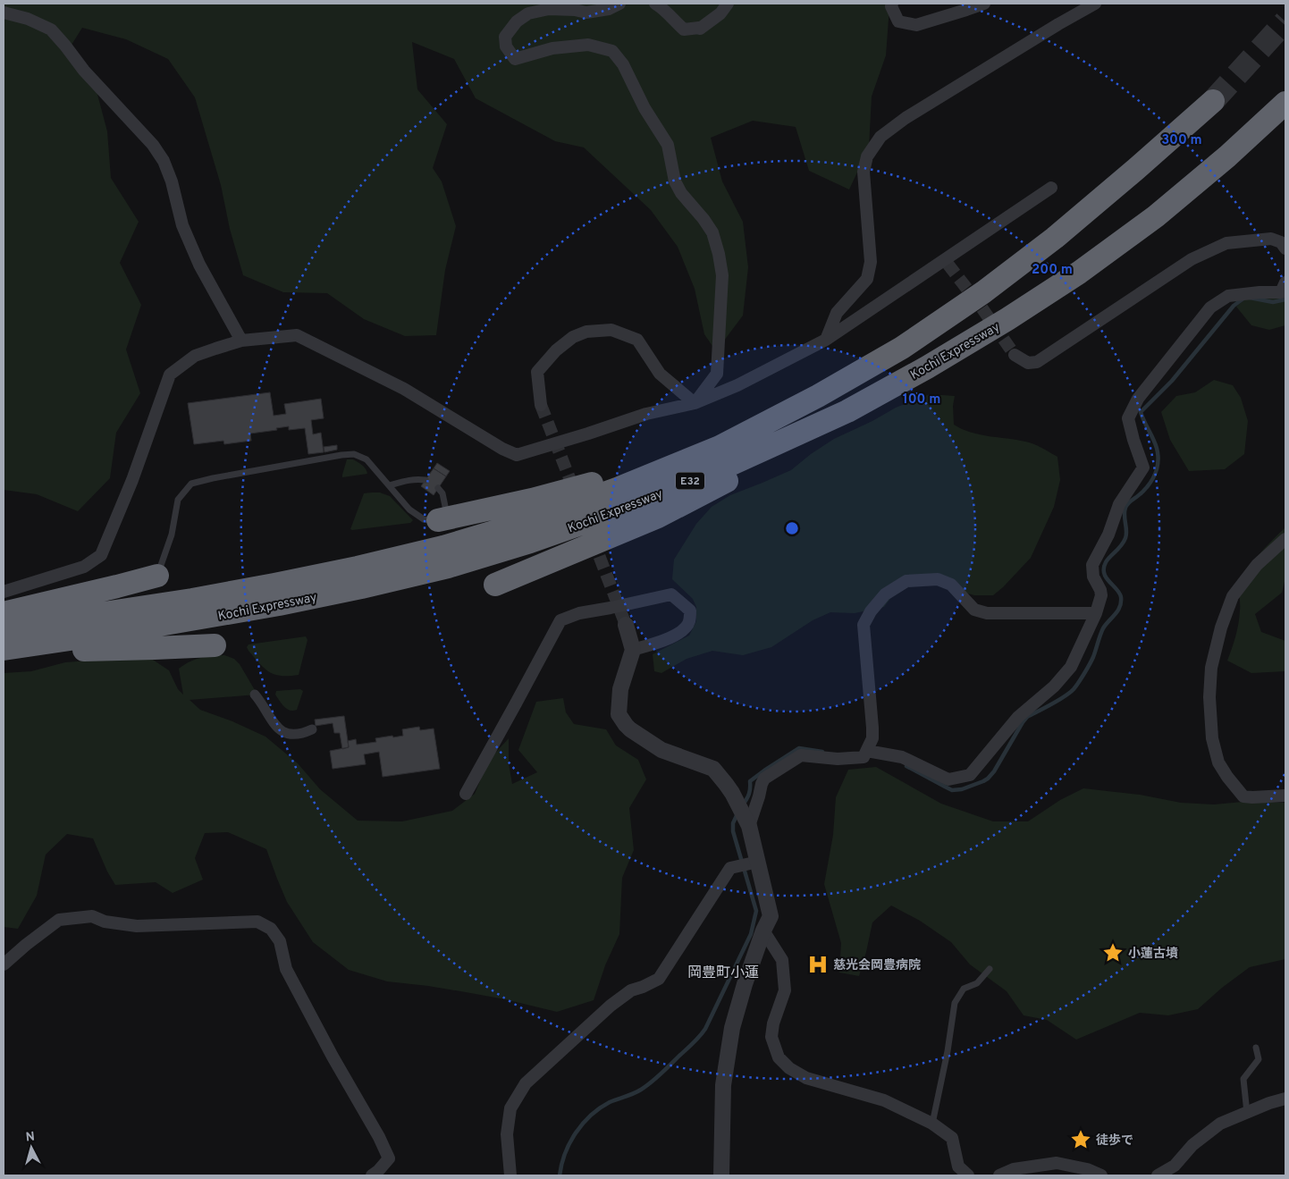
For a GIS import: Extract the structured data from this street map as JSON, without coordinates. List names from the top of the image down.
{
  "streets": {
    "highway": ["Kochi Expressway", "E32"]
  },
  "districts": ["岡豊町小蓮"],
  "places": {
    "place": ["小蓮古墳", "徒歩で"],
    "hospital": ["慈光会岡豊病院"]
  },
  "north": "top",
  "rings": ["300 m", "200 m", "100 m"]
}
